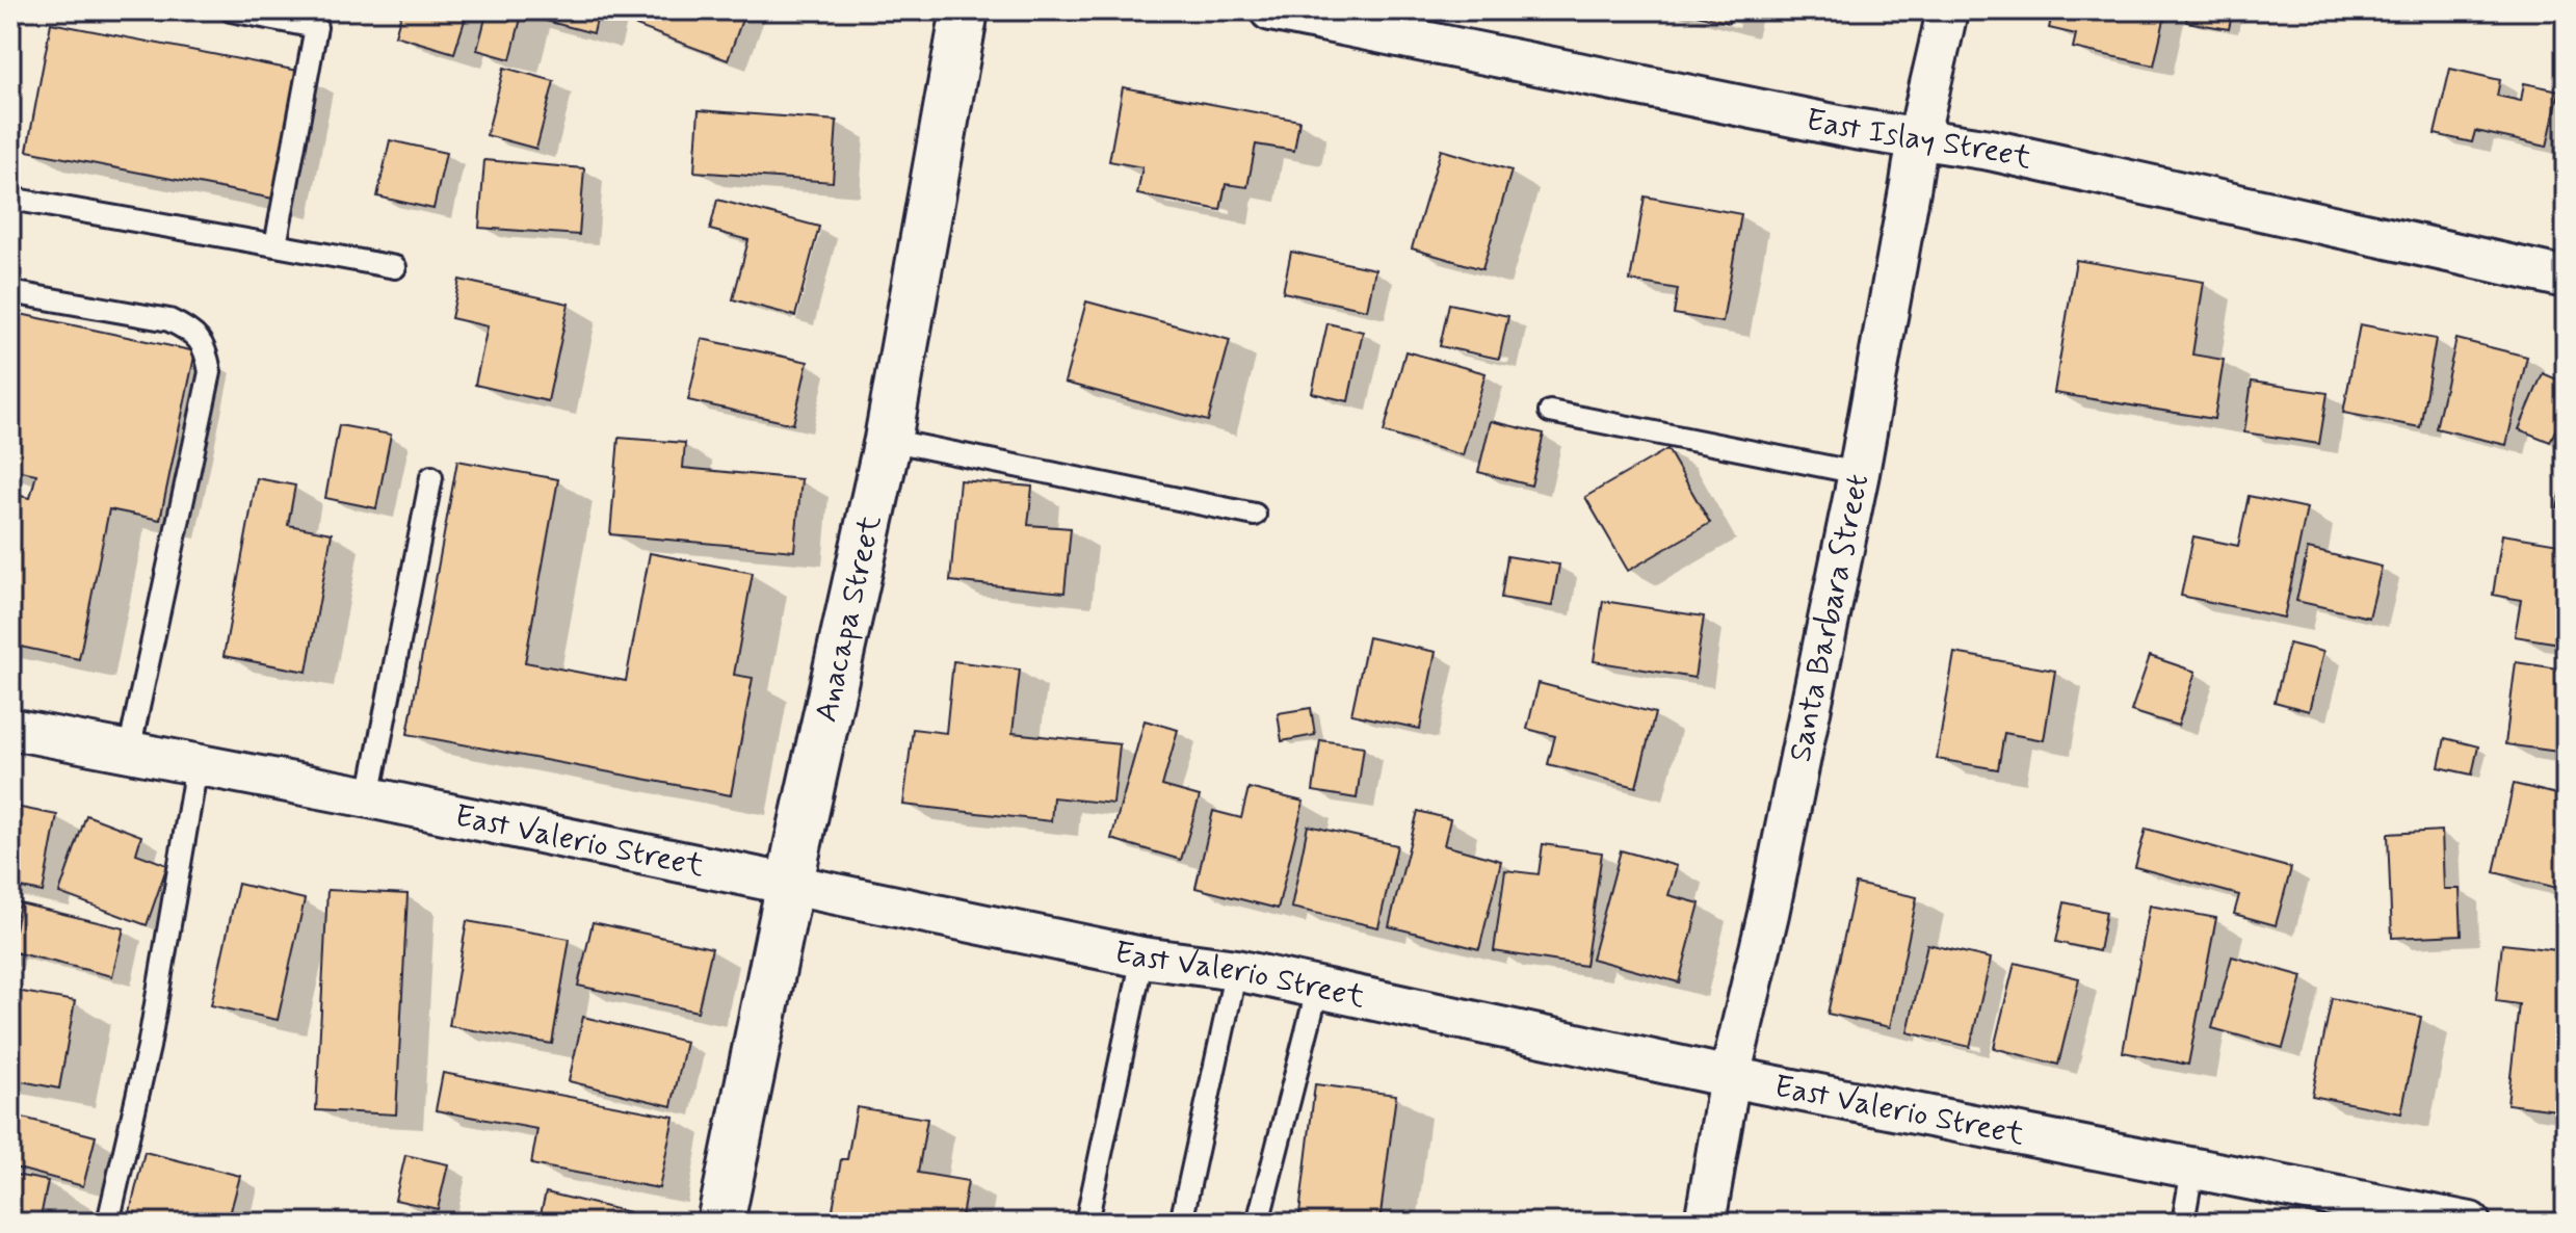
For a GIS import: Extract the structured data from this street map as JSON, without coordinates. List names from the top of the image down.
{
  "streets": {
    "street": [
      "East Islay Street",
      "Anacapa Street",
      "Santa Barbara Street",
      "East Valerio Street"
    ]
  },
  "crossings": [
    ["East Islay Street", "Santa Barbara Street"],
    ["Anacapa Street", "East Valerio Street"],
    ["Santa Barbara Street", "East Valerio Street"]
  ]
}
